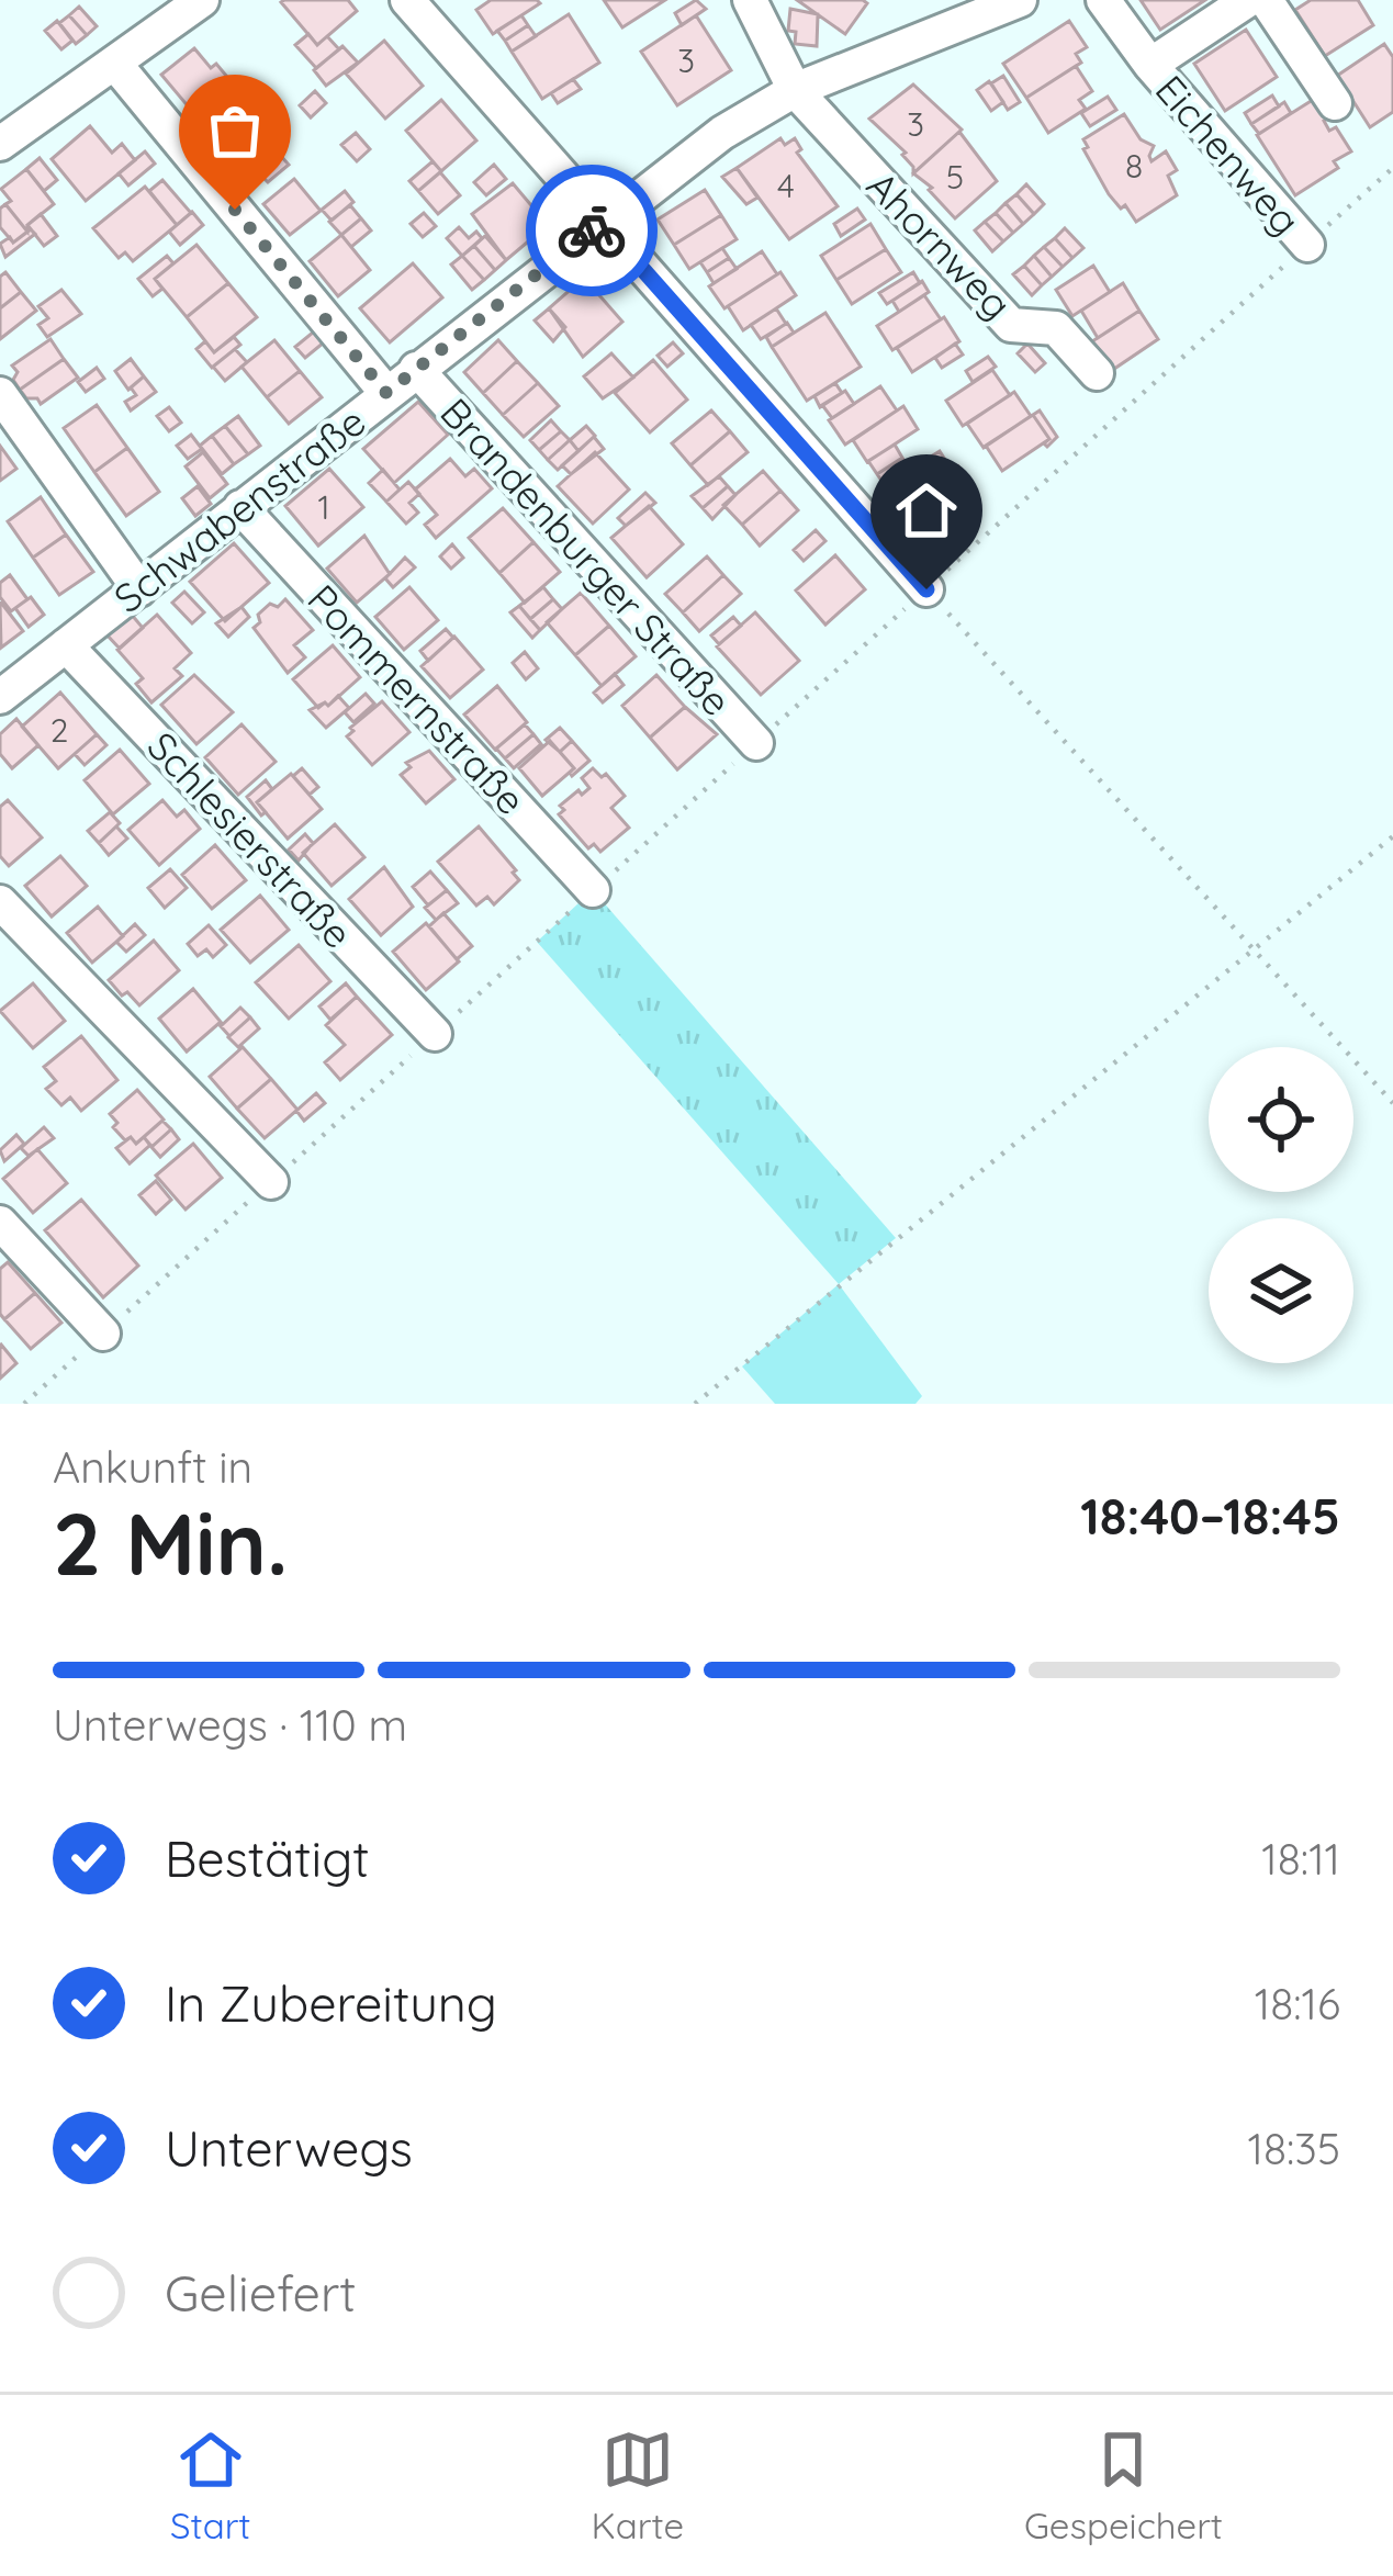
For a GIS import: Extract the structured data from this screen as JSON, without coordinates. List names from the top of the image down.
{
  "streets": {
    "street": [
      "Eichenweg",
      "Ahornweg",
      "Schwabenstraße",
      "Brandenburger Straße",
      "Pommernstraße",
      "Schlesierstraße"
    ]
  },
  "crossings": [
    ["Ahornweg", "Schwabenstraße"],
    ["Schwabenstraße", "Brandenburger Straße"],
    ["Schwabenstraße", "Pommernstraße"],
    ["Schwabenstraße", "Schlesierstraße"]
  ],
  "house_numbers": [
    "3",
    "3",
    "8",
    "5",
    "4",
    "1",
    "2"
  ],
  "page": {
    "heading": ["2 Min.", "Ankunft in", "18:40–18:45"],
    "bar": "Unterwegs · 110 m",
    "list": [
      ["Bestätigt", "18:11"],
      ["In Zubereitung", "18:16"],
      ["Unterwegs", "18:35"],
      "Geliefert"
    ],
    "tabs": ["Start", "Karte", "Gespeichert"]
  }
}
